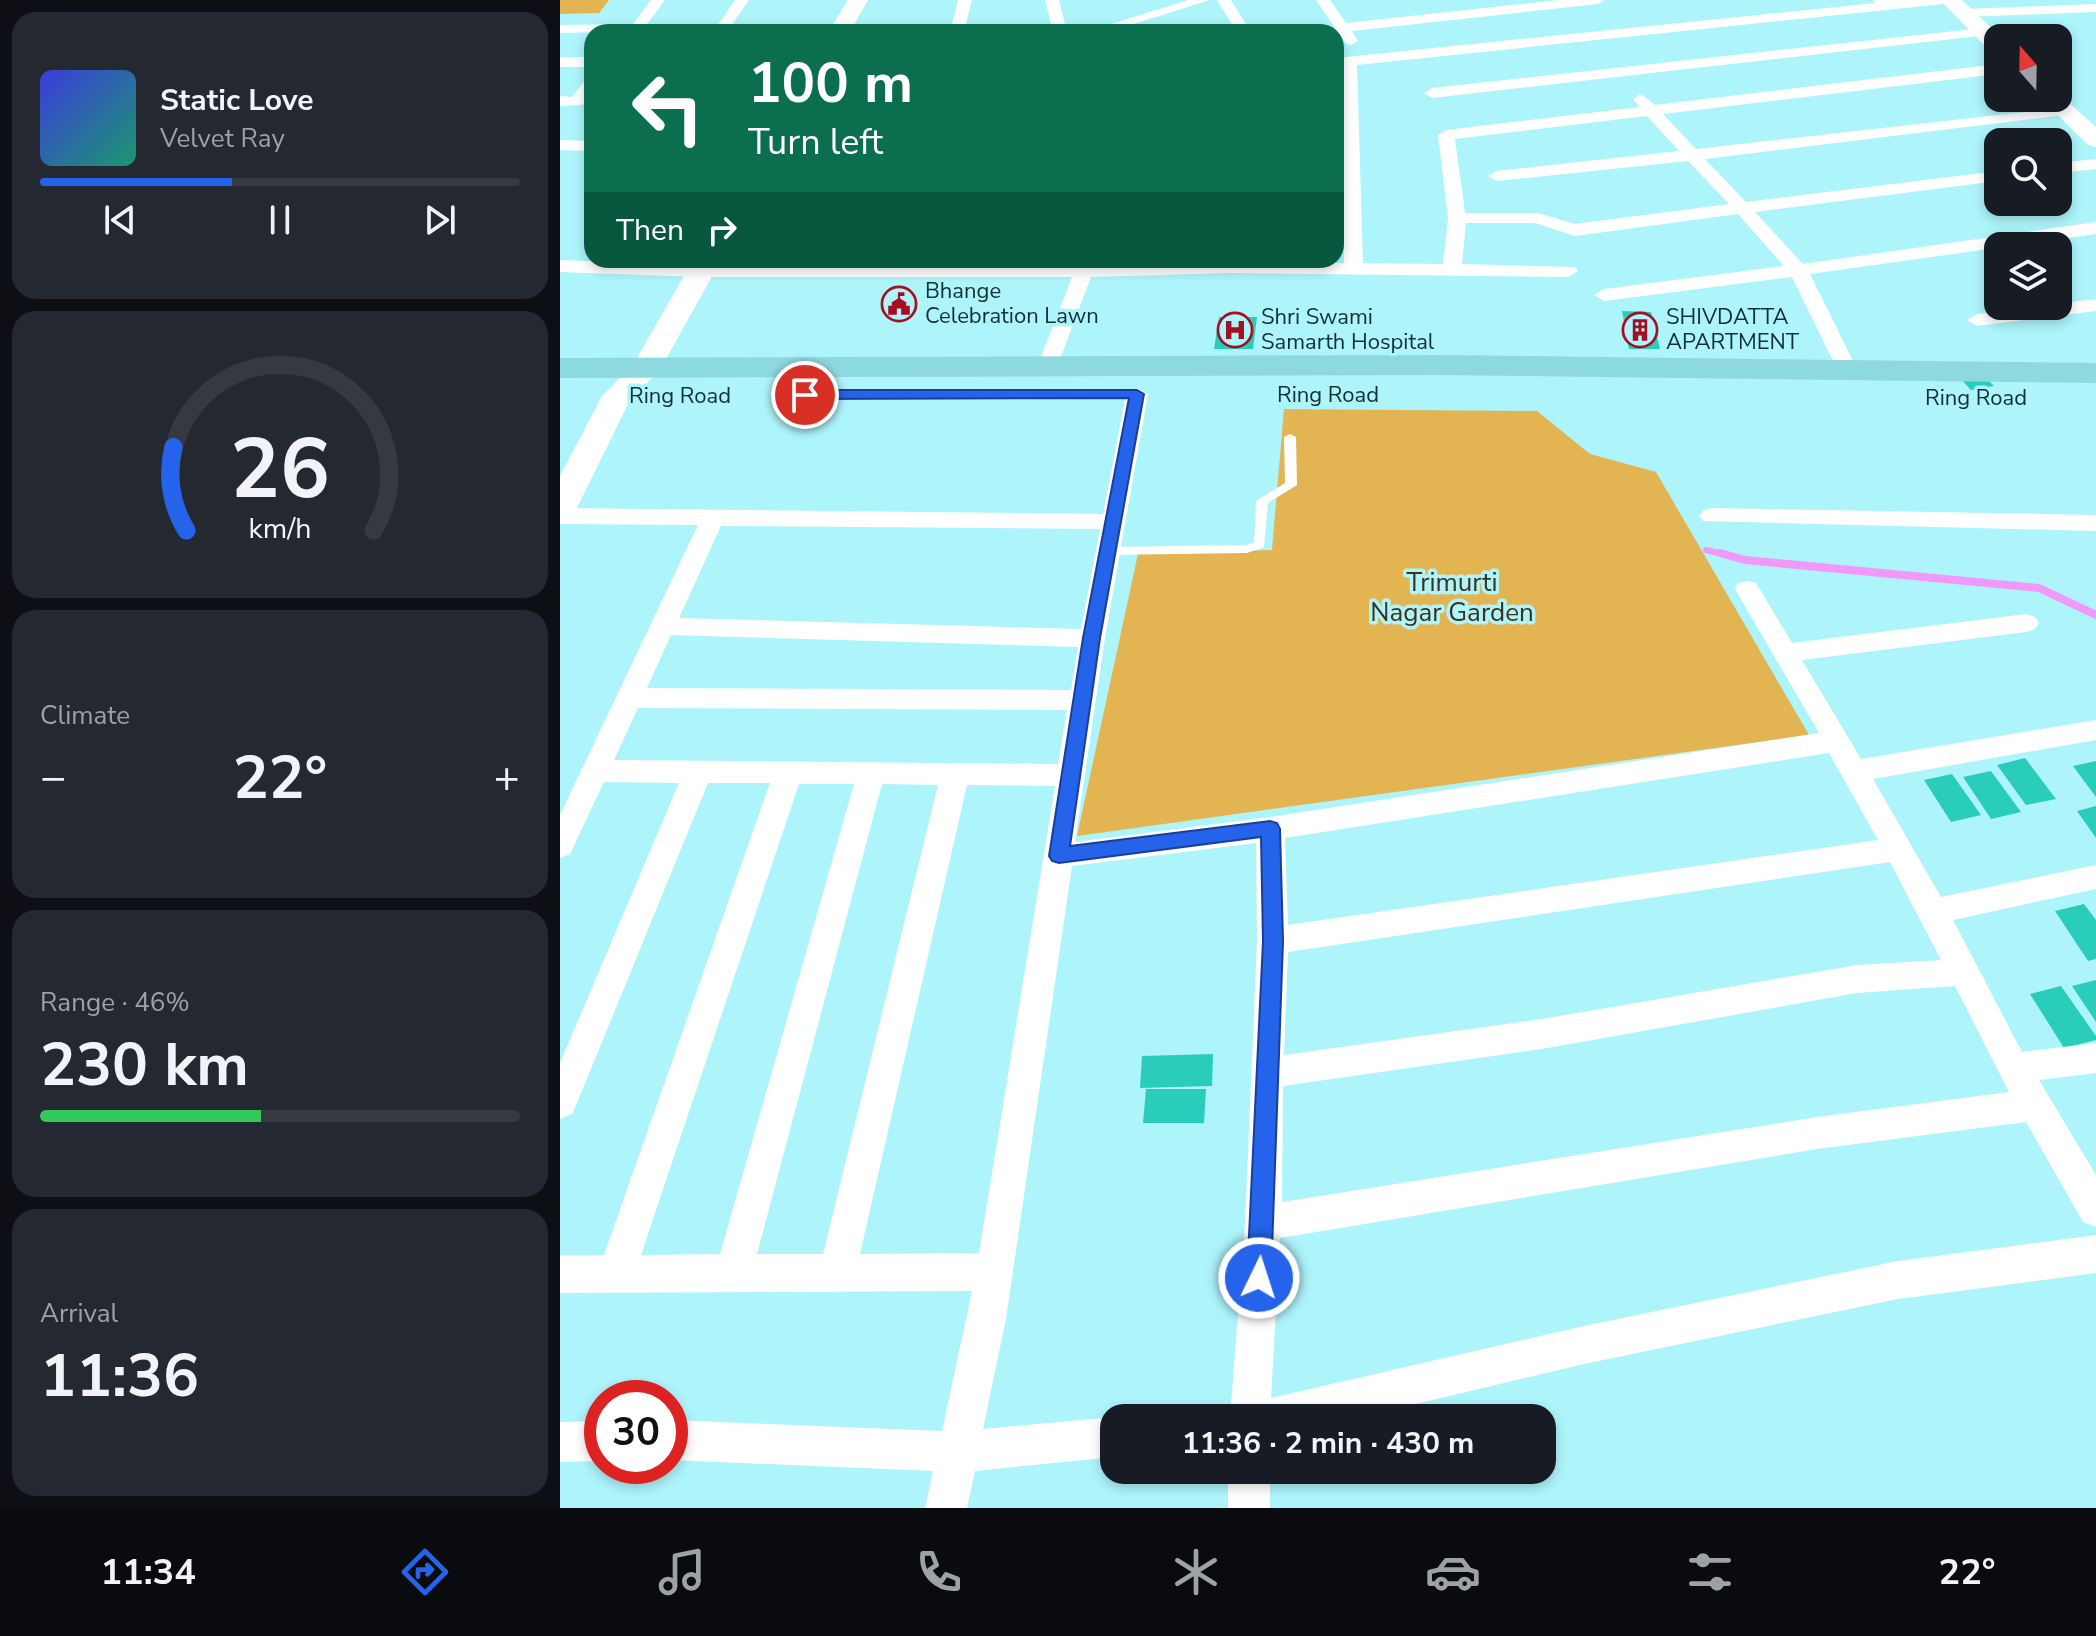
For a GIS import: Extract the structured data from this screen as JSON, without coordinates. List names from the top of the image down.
{
  "streets": {
    "main road": ["Ring Road"]
  },
  "parks": ["Trimurti Nagar Garden"],
  "places": {
    "public building": ["Bhange Celebration Lawn"],
    "hospital": ["Shri Swami Samarth Hospital"],
    "building": ["SHIVDATTA APARTMENT"]
  },
  "north": "top",
  "page": {
    "turn": ["100 m", "Turn left"],
    "song": ["Static Love", "Velvet Ray"],
    "then": "Then",
    "tile": [
      "Climate",
      ["Range · 46%", "230 km"],
      ["Arrival", "11:36"]
    ],
    "heat": ["−", "22°", "+"],
    "limit": "30",
    "trip": "11:36 · 2 min · 430 m",
    "tabs": ["11:34", "22°"],
    "gauge": ["26", "km/h"]
  }
}
